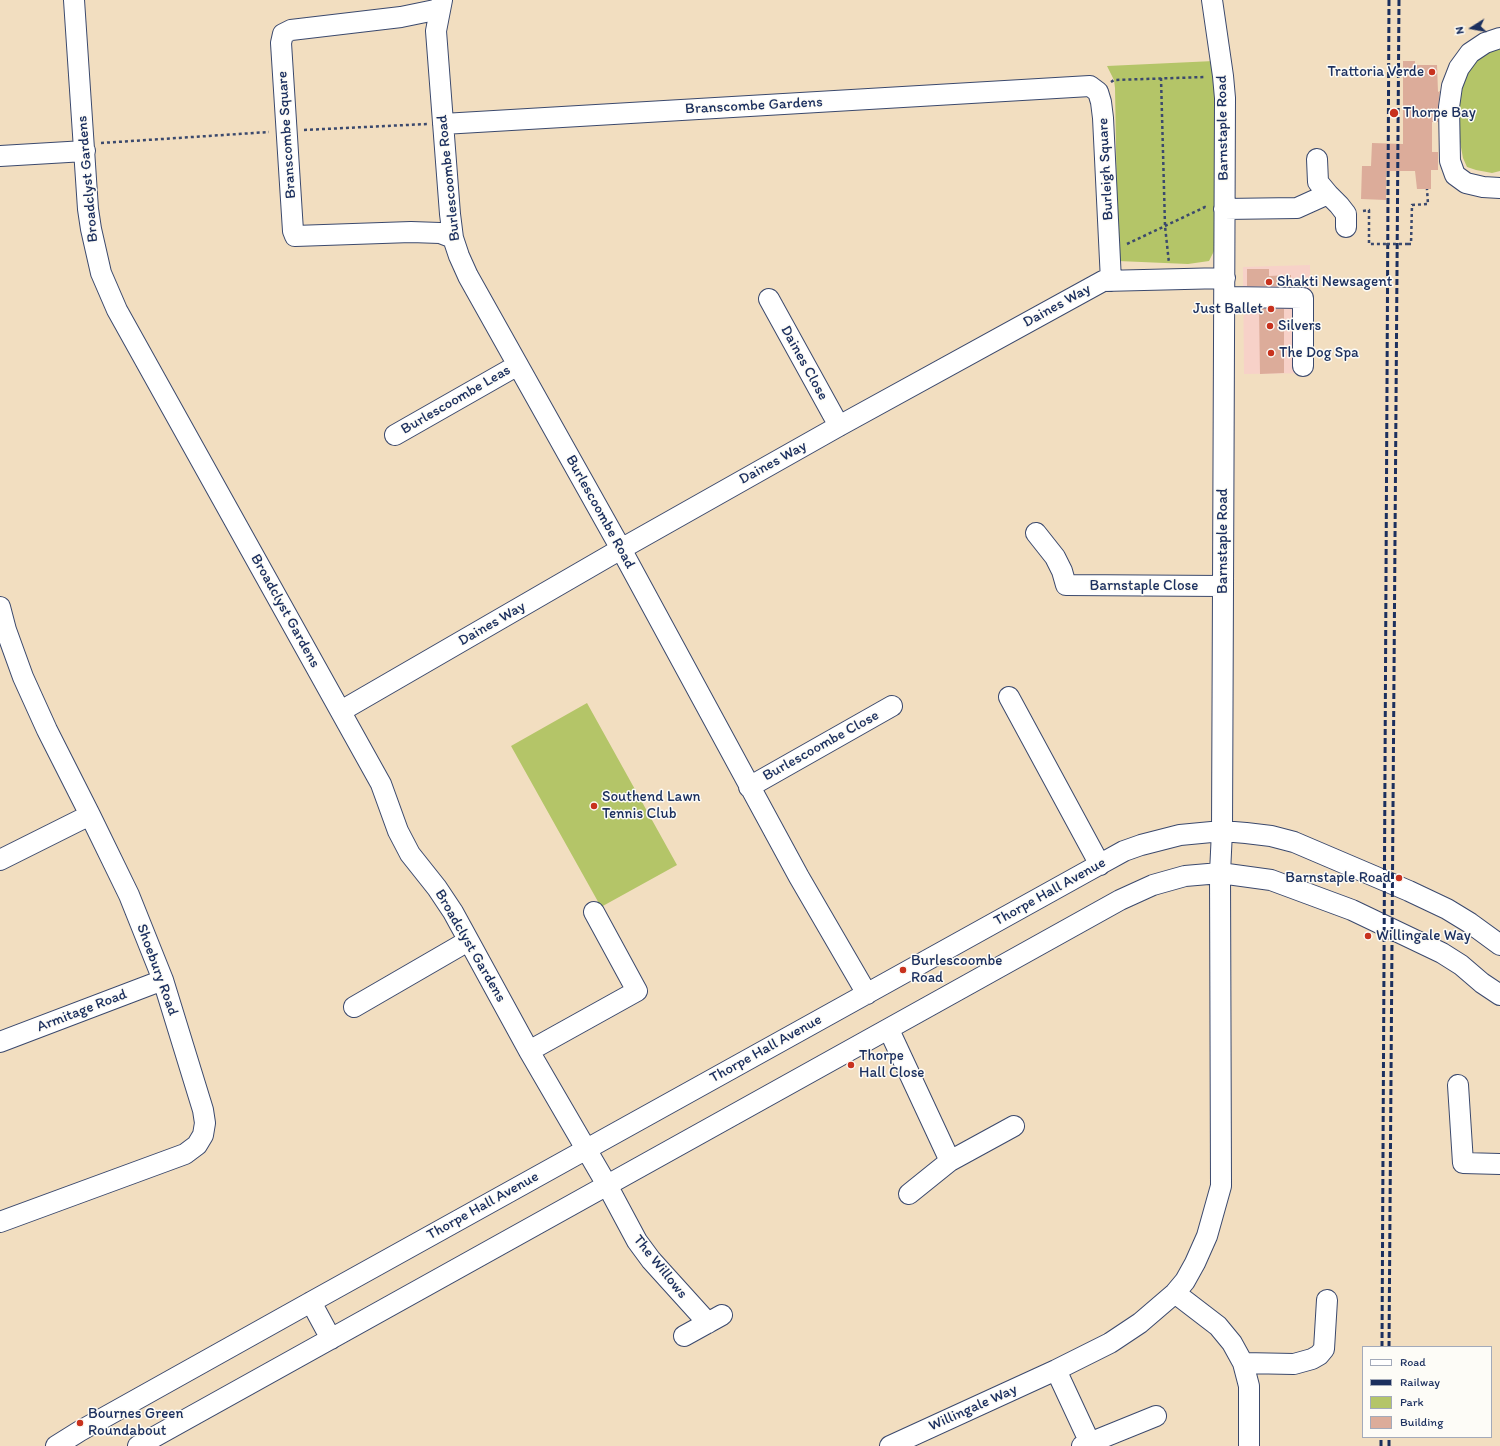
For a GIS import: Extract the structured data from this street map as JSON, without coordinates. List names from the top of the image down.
{
  "streets": {
    "street": [
      "Branscombe Gardens",
      "Barnstaple Road",
      "Branscombe Square",
      "Burleigh Square",
      "Burlescoombe Road",
      "Broadclyst Gardens",
      "Daines Way",
      "Daines Close",
      "Burlescoombe Leas",
      "Barnstaple Close",
      "Burlescoombe Close",
      "Thorpe Hall Avenue",
      "Shoebury Road",
      "Armitage Road",
      "The Willows",
      "Willingale Way"
    ]
  },
  "crossings": [
    ["Branscombe Gardens", "Burleigh Square"],
    ["Branscombe Gardens", "Burlescoombe Road"],
    ["Barnstaple Road", "Daines Way"],
    ["Barnstaple Road", "Barnstaple Close"],
    ["Barnstaple Road", "Thorpe Hall Avenue"],
    ["Barnstaple Road", "Willingale Way"],
    ["Branscombe Square", "Burlescoombe Road"],
    ["Burleigh Square", "Daines Way"],
    ["Burlescoombe Road", "Daines Way"],
    ["Burlescoombe Road", "Burlescoombe Leas"],
    ["Burlescoombe Road", "Burlescoombe Close"],
    ["Burlescoombe Road", "Thorpe Hall Avenue"],
    ["Broadclyst Gardens", "Daines Way"],
    ["Broadclyst Gardens", "Thorpe Hall Avenue"],
    ["Broadclyst Gardens", "The Willows"],
    ["Daines Way", "Daines Close"],
    ["Shoebury Road", "Armitage Road"]
  ],
  "places": [
    "Trattoria Verde",
    "Thorpe Bay",
    "Shakti Newsagent",
    "Just Ballet",
    "Silvers",
    "The Dog Spa",
    "Southend Lawn Tennis Club",
    "Barnstaple Road",
    "Willingale Way",
    "Burlescoombe Road",
    "Thorpe Hall Close",
    "Bournes Green Roundabout"
  ],
  "legend": [
    "Road",
    "Railway",
    "Park",
    "Building"
  ],
  "north": "left"
}
